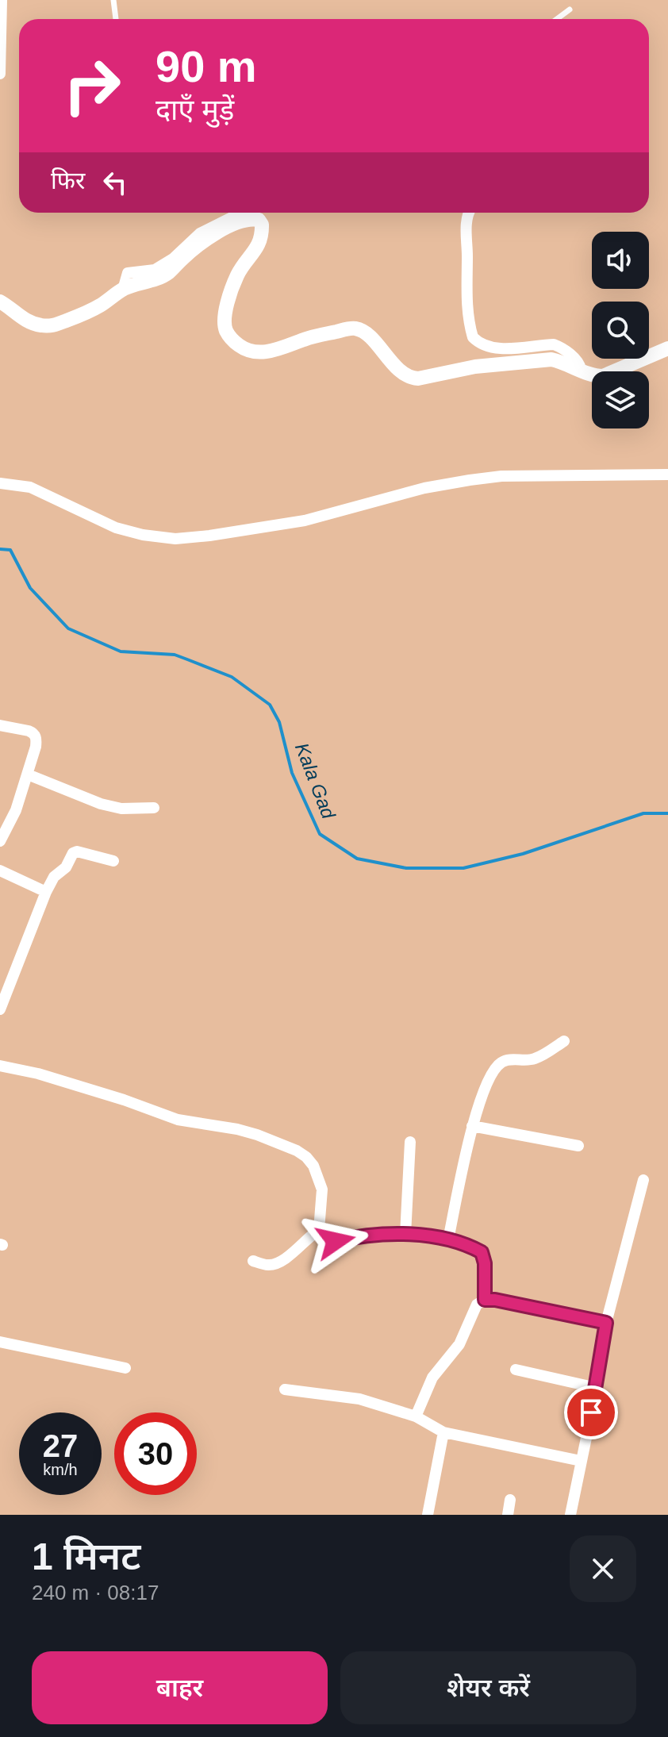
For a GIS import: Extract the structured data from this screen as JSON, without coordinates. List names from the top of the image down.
{
  "water": ["Kala Gad"],
  "page": {
    "turn": ["90 m", "दाएँ मुड़ें"],
    "then": "फिर",
    "speed": "27 km/h",
    "limit": "30",
    "heading": ["1 मिनट", "240 m · 08:17"],
    "buttons": ["बाहर", "शेयर करें"]
  }
}
